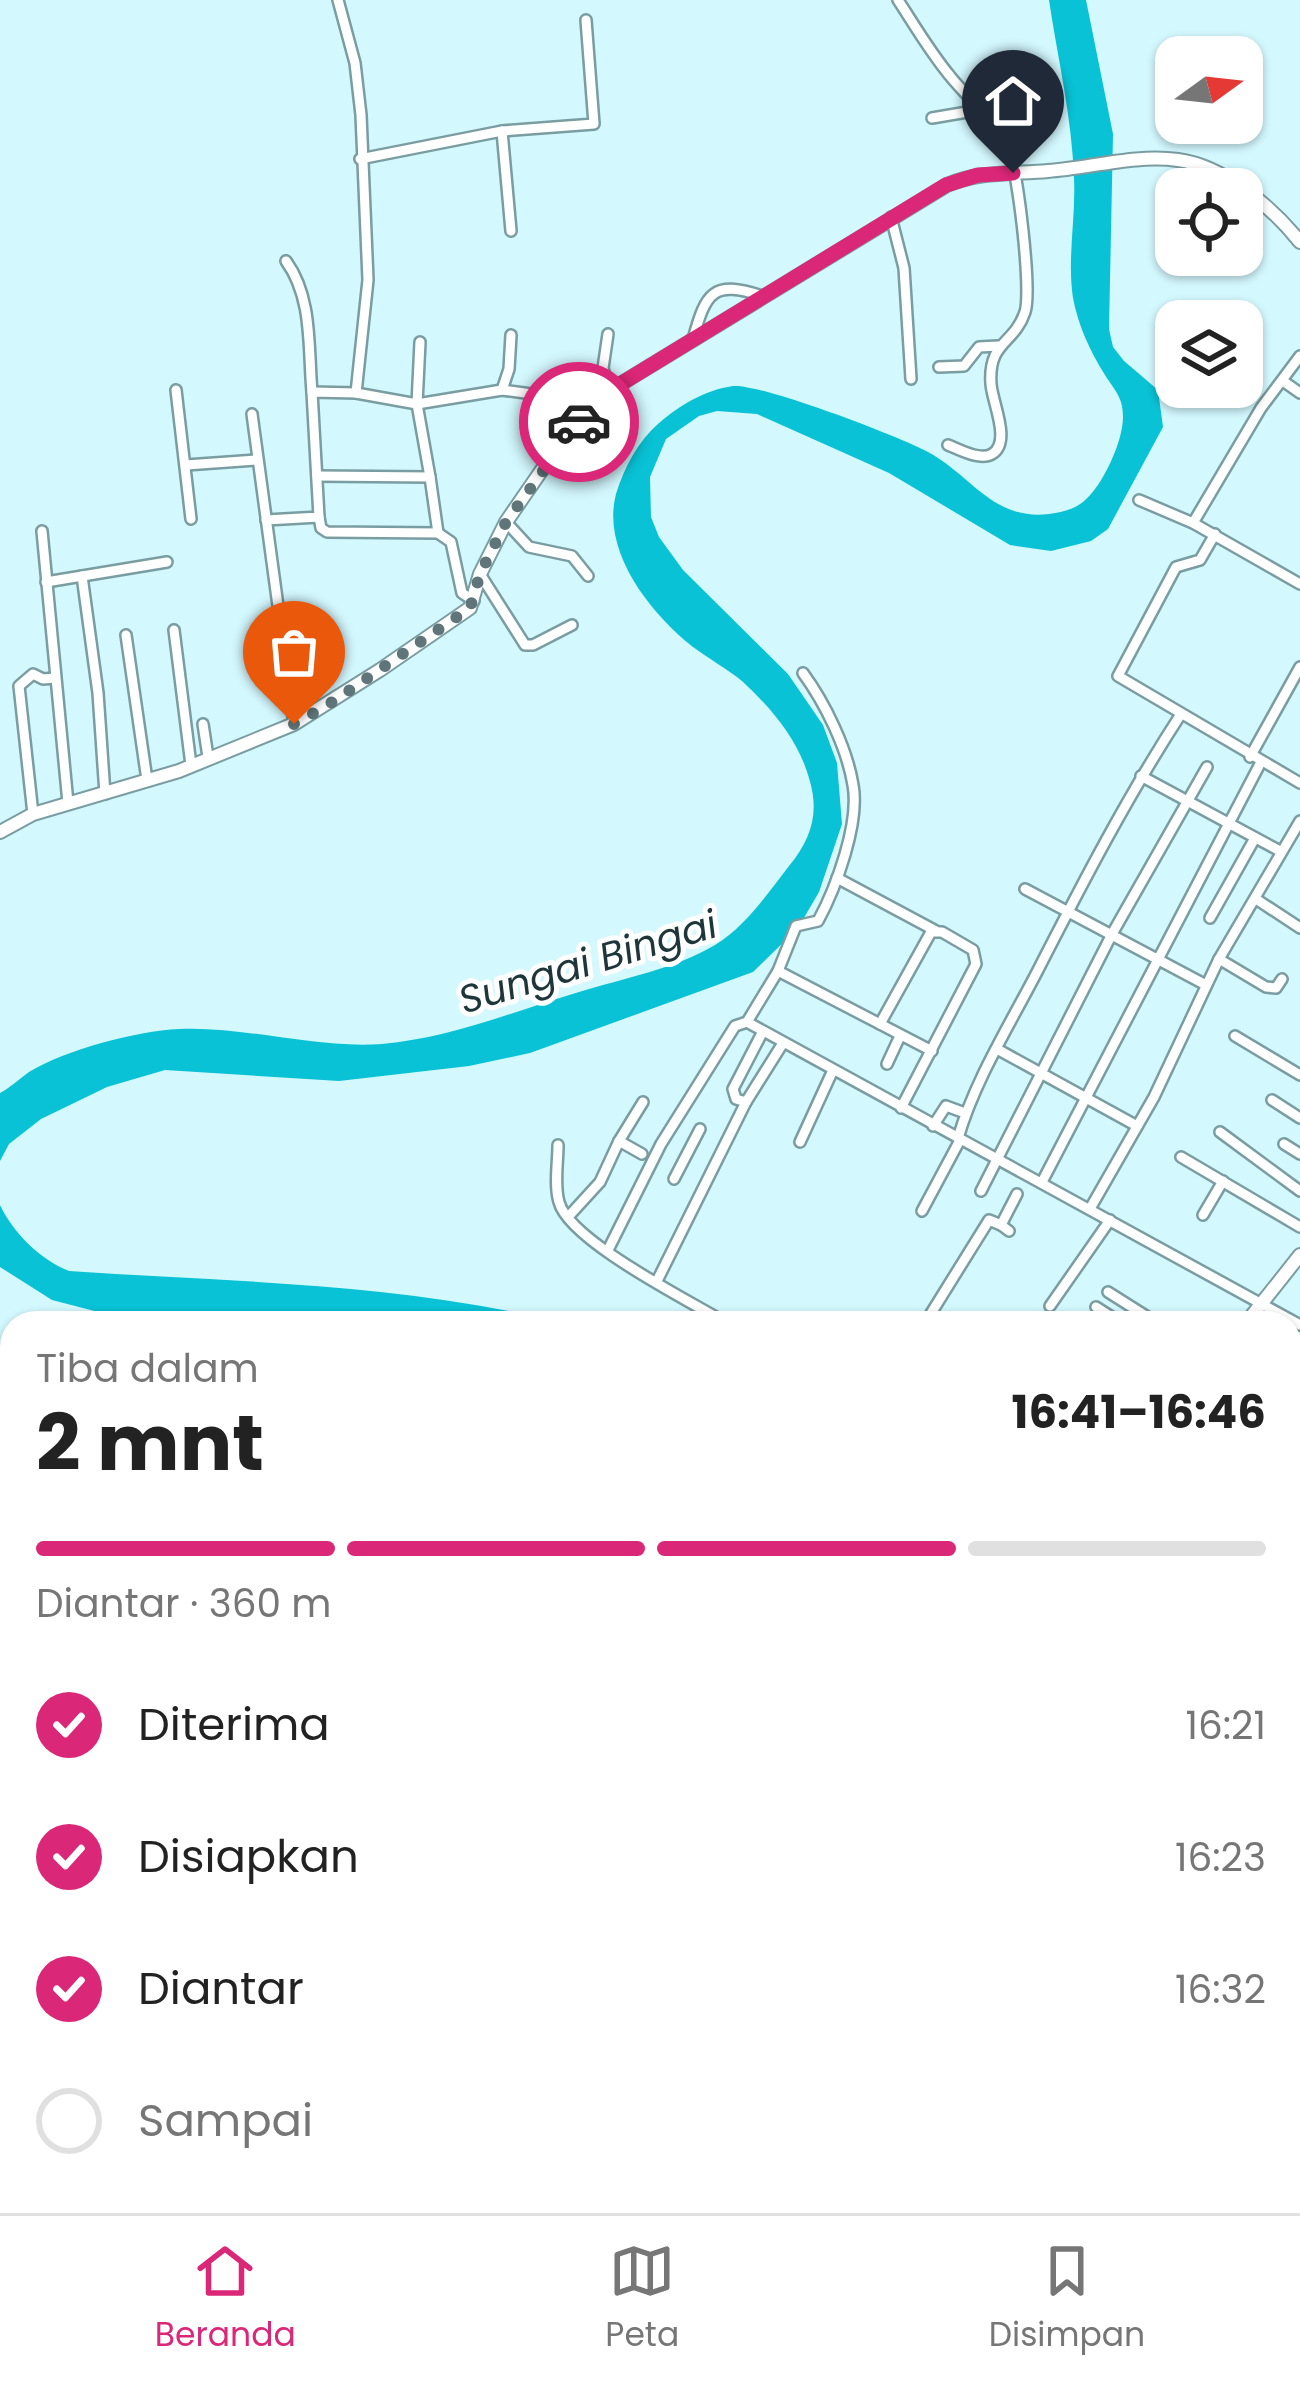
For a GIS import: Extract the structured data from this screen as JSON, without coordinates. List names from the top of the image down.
{
  "water": ["Sungai Bingai"],
  "north": "right",
  "page": {
    "heading": ["2 mnt", "Tiba dalam", "16:41–16:46"],
    "bar": "Diantar · 360 m",
    "list": [
      ["Diterima", "16:21"],
      ["Disiapkan", "16:23"],
      ["Diantar", "16:32"],
      "Sampai"
    ],
    "tabs": ["Beranda", "Peta", "Disimpan"]
  }
}
